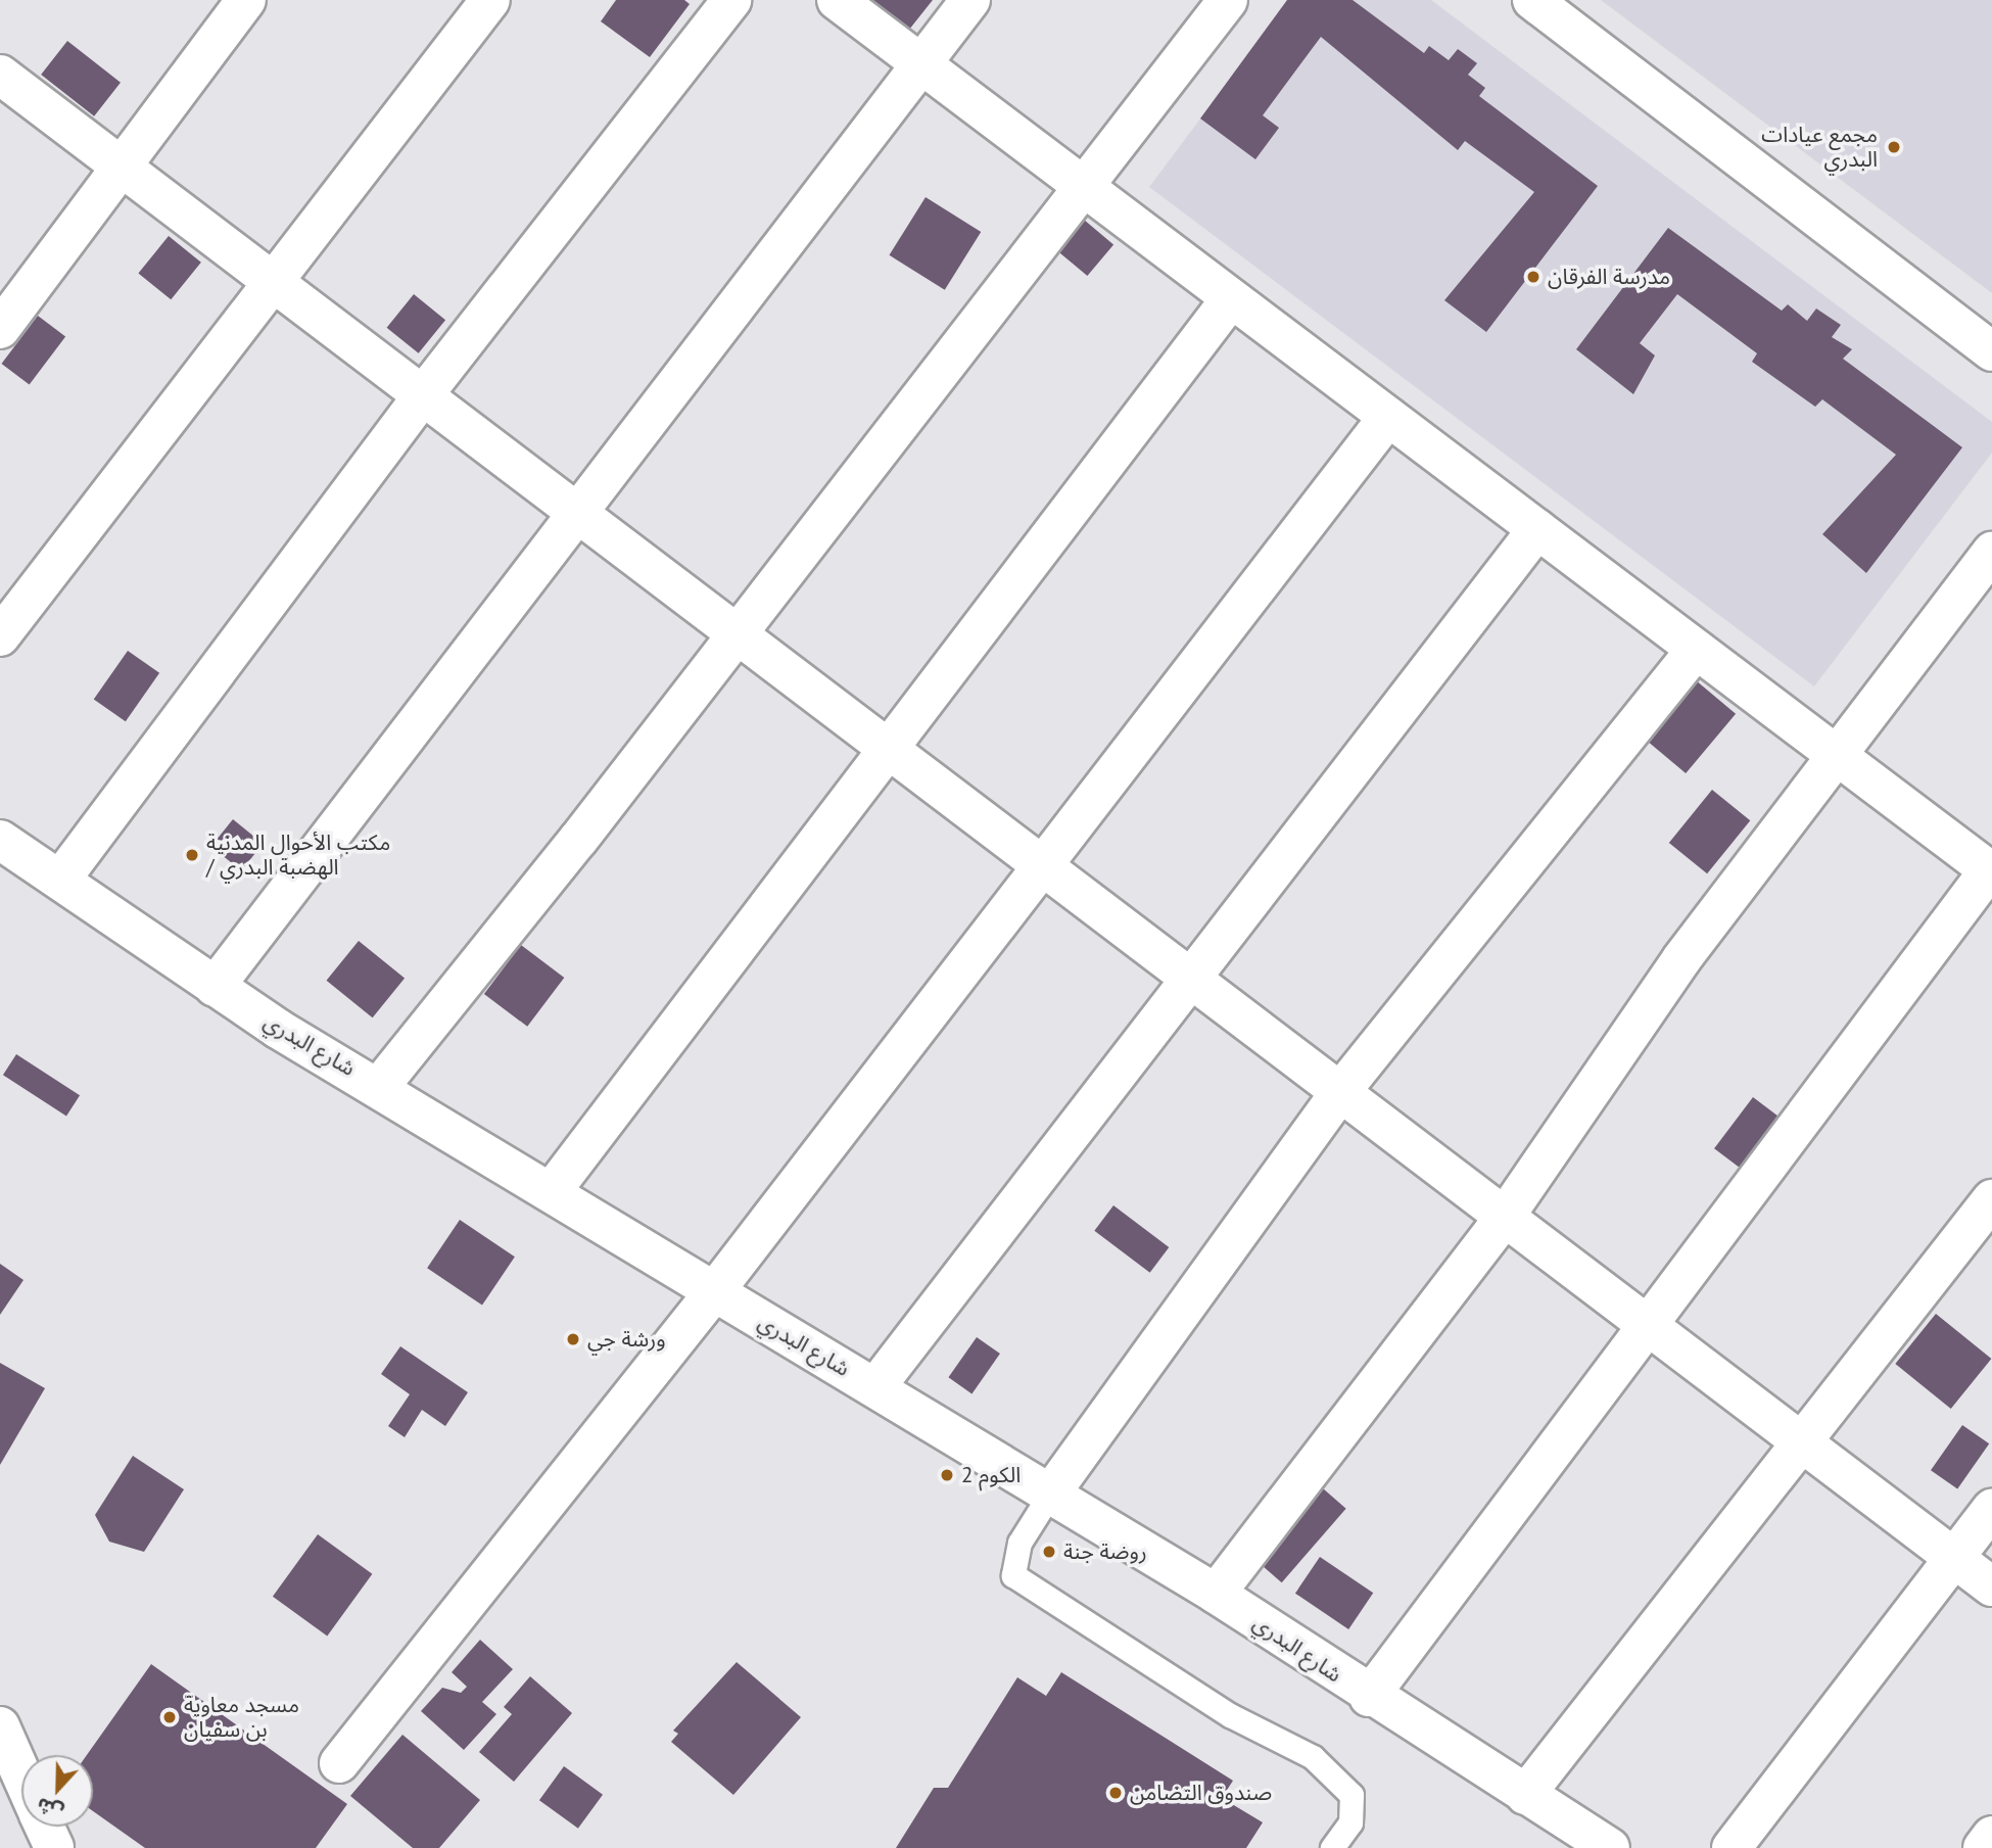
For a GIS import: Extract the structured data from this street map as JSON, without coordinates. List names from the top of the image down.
{
  "streets": {
    "street": ["شارع البدري"]
  },
  "places": [
    "مجمع عيادات البدري",
    "مدرسة الفرقان",
    "مكتب الأحوال المدنية / الهضبة البدري",
    "ورشة جي",
    "الكوم 2",
    "روضة جنة",
    "مسجد معاوية بن سفيان",
    "صندوق التضامن"
  ],
  "north": "bottom"
}
